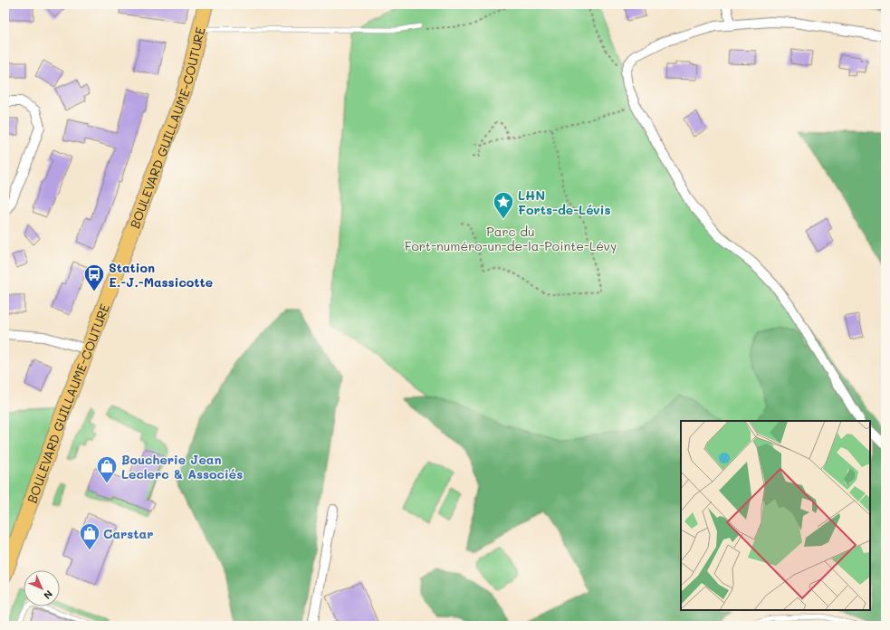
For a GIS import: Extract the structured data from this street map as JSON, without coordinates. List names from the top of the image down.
{
  "streets": {
    "main road": ["BOULEVARD GUILLAUME-COUTURE"]
  },
  "parks": ["Parc du Fort-numéro-un-de-la-Pointe-Lévy"],
  "places": {
    "place": ["LHN Forts-de-Lévis"],
    "bus stop": ["Station E.-J.-Massicotte"],
    "shop": ["Boucherie Jean Leclerc & Associés", "Carstar"]
  },
  "north": "bottom right"
}
